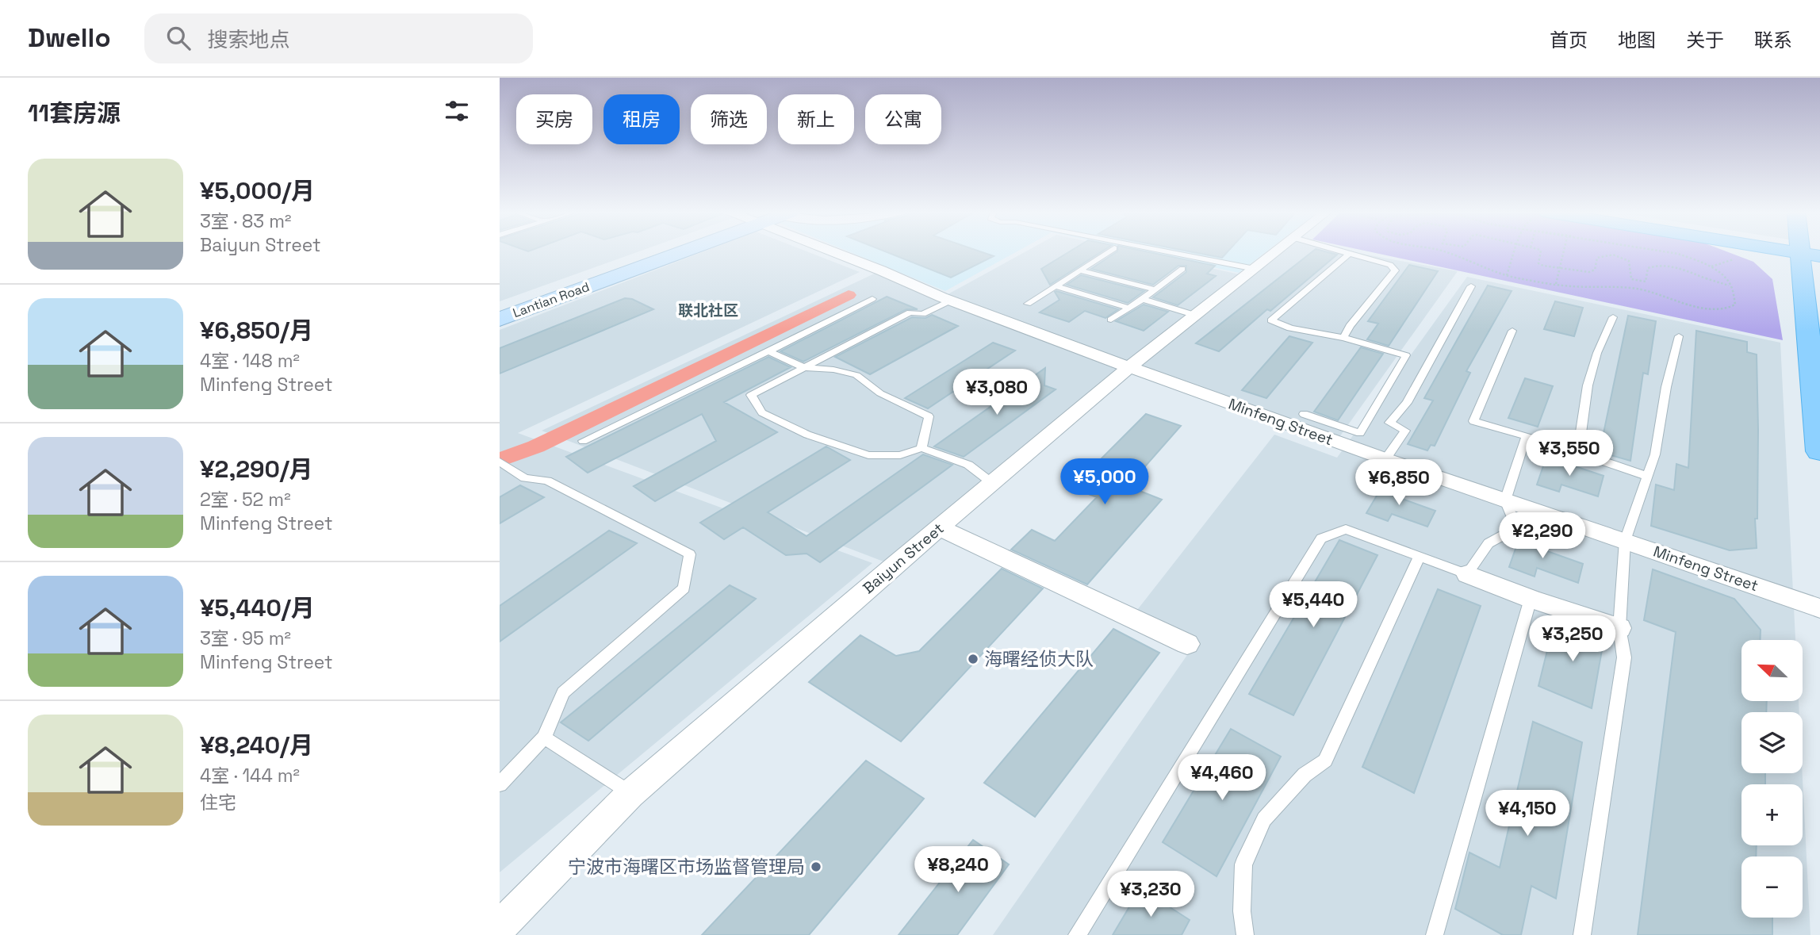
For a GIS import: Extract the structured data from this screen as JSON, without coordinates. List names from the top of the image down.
{
  "streets": {
    "street": ["Lantian Road", "Minfeng Street", "Baiyun Street"]
  },
  "crossings": [
    ["Minfeng Street", "Baiyun Street"]
  ],
  "districts": ["联北社区"],
  "places": ["海曙经侦大队", "宁波市海曙区市场监督管理局"],
  "north": "top left",
  "page": {
    "header": "Dwello",
    "search": "搜索地点",
    "nav": [
      "首页",
      "地图",
      "关于",
      "联系"
    ],
    "heading": "11套房源",
    "chip": [
      "买房",
      "租房",
      "筛选",
      "新上",
      "公寓"
    ],
    "list": [
      {
        "name": "¥5,000/月",
        "note": "3室 · 83 m² · Baiyun Street"
      },
      {
        "name": "¥6,850/月",
        "note": "4室 · 148 m² · Minfeng Street"
      },
      {
        "name": "¥2,290/月",
        "note": "2室 · 52 m² · Minfeng Street"
      },
      {
        "name": "¥5,440/月",
        "note": "3室 · 95 m² · Minfeng Street"
      },
      {
        "name": "¥8,240/月",
        "note": "4室 · 144 m² · 住宅"
      }
    ],
    "price": [
      "¥3,080",
      "¥3,550",
      "¥5,000",
      "¥6,850",
      "¥2,290",
      "¥5,440",
      "¥3,250",
      "¥4,460",
      "¥4,150",
      "¥8,240",
      "¥3,230"
    ],
    "map_buttons": ["+", "−"]
  }
}
